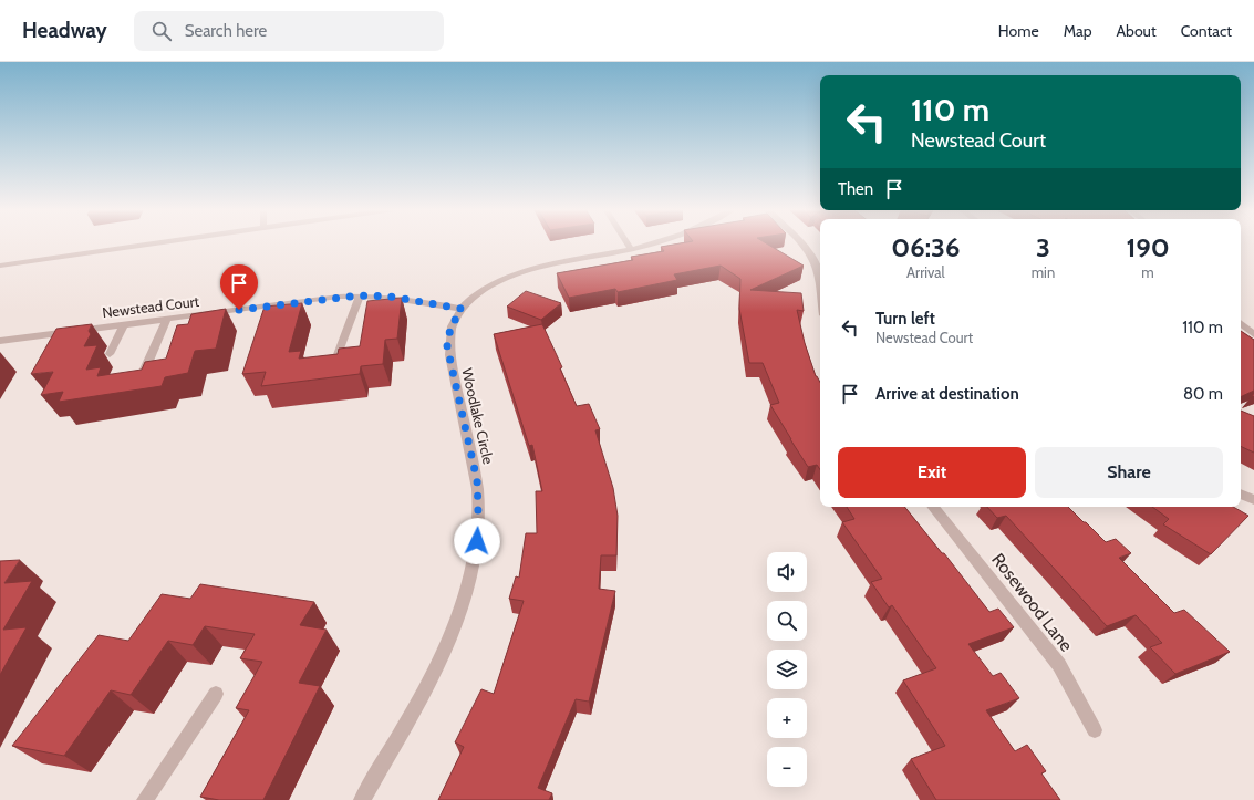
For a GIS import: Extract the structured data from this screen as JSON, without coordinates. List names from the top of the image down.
{
  "streets": {
    "street": ["Newstead Court", "Woodlake Circle", "Rosewood Lane"]
  },
  "crossings": [
    ["Newstead Court", "Woodlake Circle"]
  ],
  "page": {
    "header": "Headway",
    "search": "Search here",
    "nav": [
      "Home",
      "Map",
      "About",
      "Contact"
    ],
    "turn": ["110 m", "Newstead Court"],
    "then": "Then",
    "eta": [
      "06:36",
      "Arrival",
      "3",
      "min",
      "190",
      "m"
    ],
    "list": [
      {
        "name": "Turn left",
        "note": "Newstead Court",
        "value": "110 m"
      },
      {
        "name": "Arrive at destination",
        "value": "80 m"
      }
    ],
    "buttons": ["Exit", "Share"],
    "map_buttons": ["+", "−"]
  }
}
